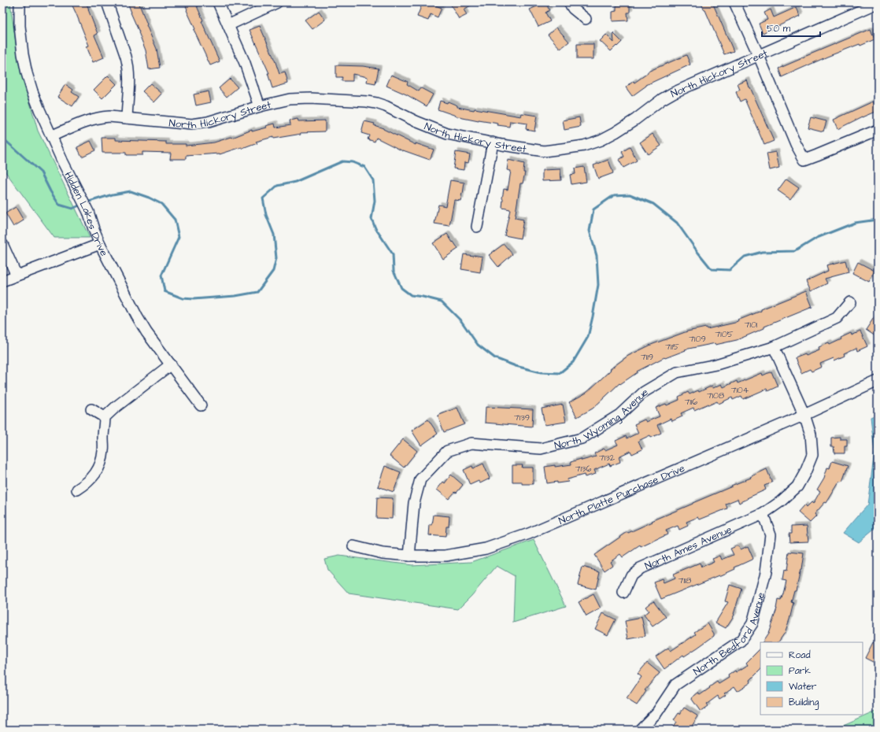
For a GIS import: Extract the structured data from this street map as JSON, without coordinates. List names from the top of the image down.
{
  "streets": {
    "street": [
      "North Hickory Street",
      "Hidden Lakes Drive",
      "North Wyoming Avenue",
      "North Platte Purchase Drive",
      "North Ames Avenue",
      "North Bedford Avenue"
    ]
  },
  "crossings": [
    ["North Hickory Street", "Hidden Lakes Drive"],
    ["North Wyoming Avenue", "North Platte Purchase Drive"],
    ["North Wyoming Avenue", "North Ames Avenue"],
    ["North Platte Purchase Drive", "North Ames Avenue"],
    ["North Ames Avenue", "North Bedford Avenue"]
  ],
  "house_numbers": [
    "7101",
    "7105",
    "7109",
    "7115",
    "7119",
    "7104",
    "7108",
    "7116",
    "7139",
    "7132",
    "7136",
    "7118"
  ],
  "legend": [
    "Road",
    "Park",
    "Water",
    "Building"
  ],
  "scale_bar": "50 m"
}
